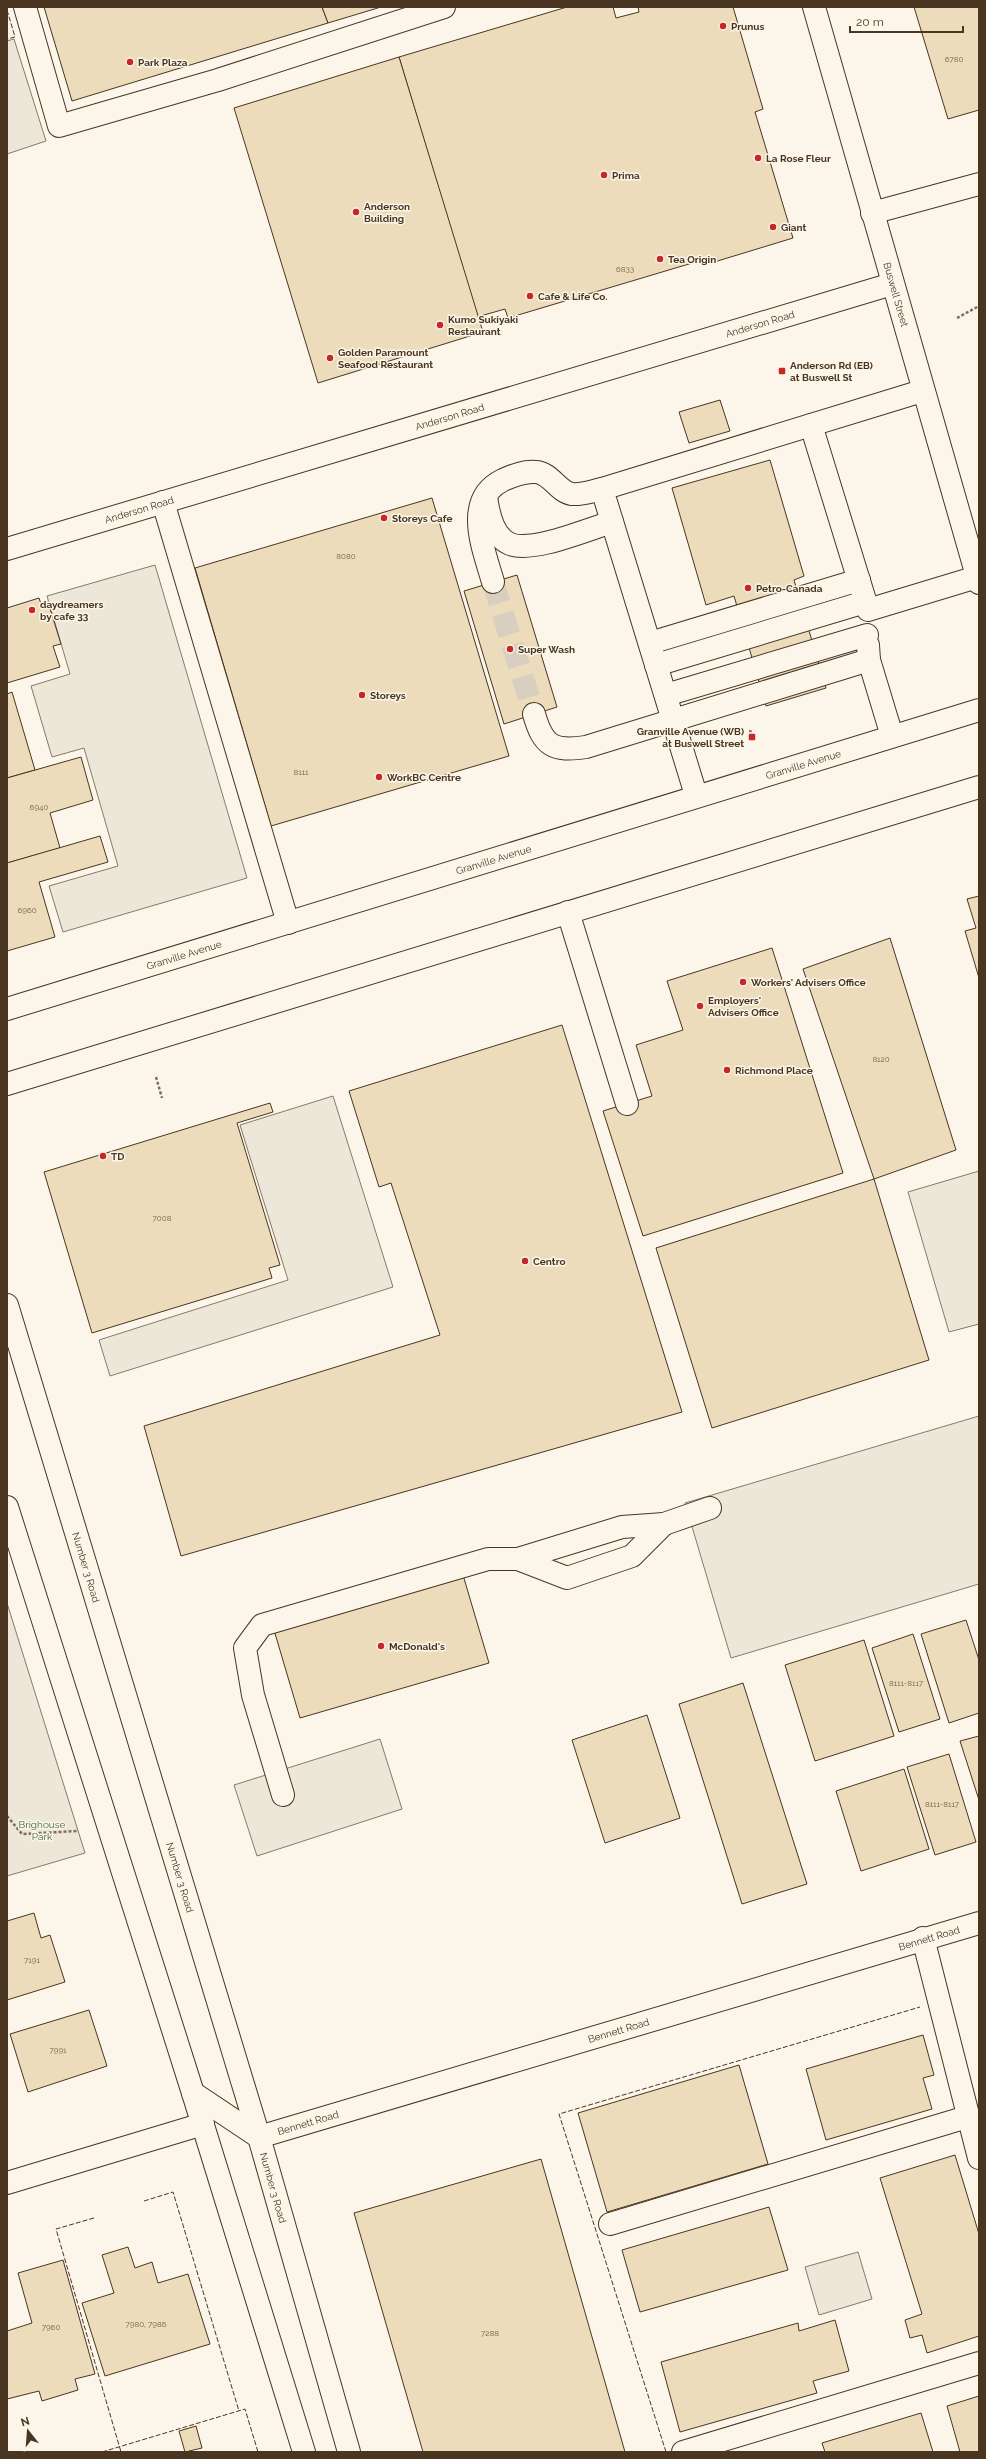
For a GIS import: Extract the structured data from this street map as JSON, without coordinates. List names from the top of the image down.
{
  "streets": {
    "main road": [
      "Buswell Street",
      "Anderson Road",
      "Granville Avenue",
      "Number 3 Road",
      "Bennett Road"
    ]
  },
  "crossings": [
    ["Buswell Street", "Anderson Road"],
    ["Number 3 Road", "Bennett Road"]
  ],
  "parks": ["Brighouse Park"],
  "places": {
    "other": [
      "Prunus",
      "Park Plaza",
      "La Rose Fleur",
      "Prima",
      "Anderson Building",
      "Giant",
      "Tea Origin",
      "Cafe & Life Co.",
      "Kumo Sukiyaki Restaurant",
      "Golden Paramount Seafood Restaurant",
      "Storeys Cafe",
      "Petro-Canada",
      "daydreamers by cafe 33",
      "Super Wash",
      "Storeys",
      "WorkBC Centre",
      "Workers' Advisers Office",
      "Employers' Advisers Office",
      "Richmond Place",
      "TD",
      "Centro",
      "McDonald's"
    ],
    "transit": ["Anderson Rd (EB) at Buswell St", "Granville Avenue (WB) at Buswell Street"]
  },
  "house_numbers": [
    "6780",
    "6833",
    "8080",
    "8111",
    "6940",
    "6960",
    "8120",
    "7008",
    "8111-8117",
    "8111-8117",
    "7191",
    "7991",
    "7980, 7986",
    "7960",
    "7288"
  ],
  "scale_bar": "20 m",
  "north": "top"
}
